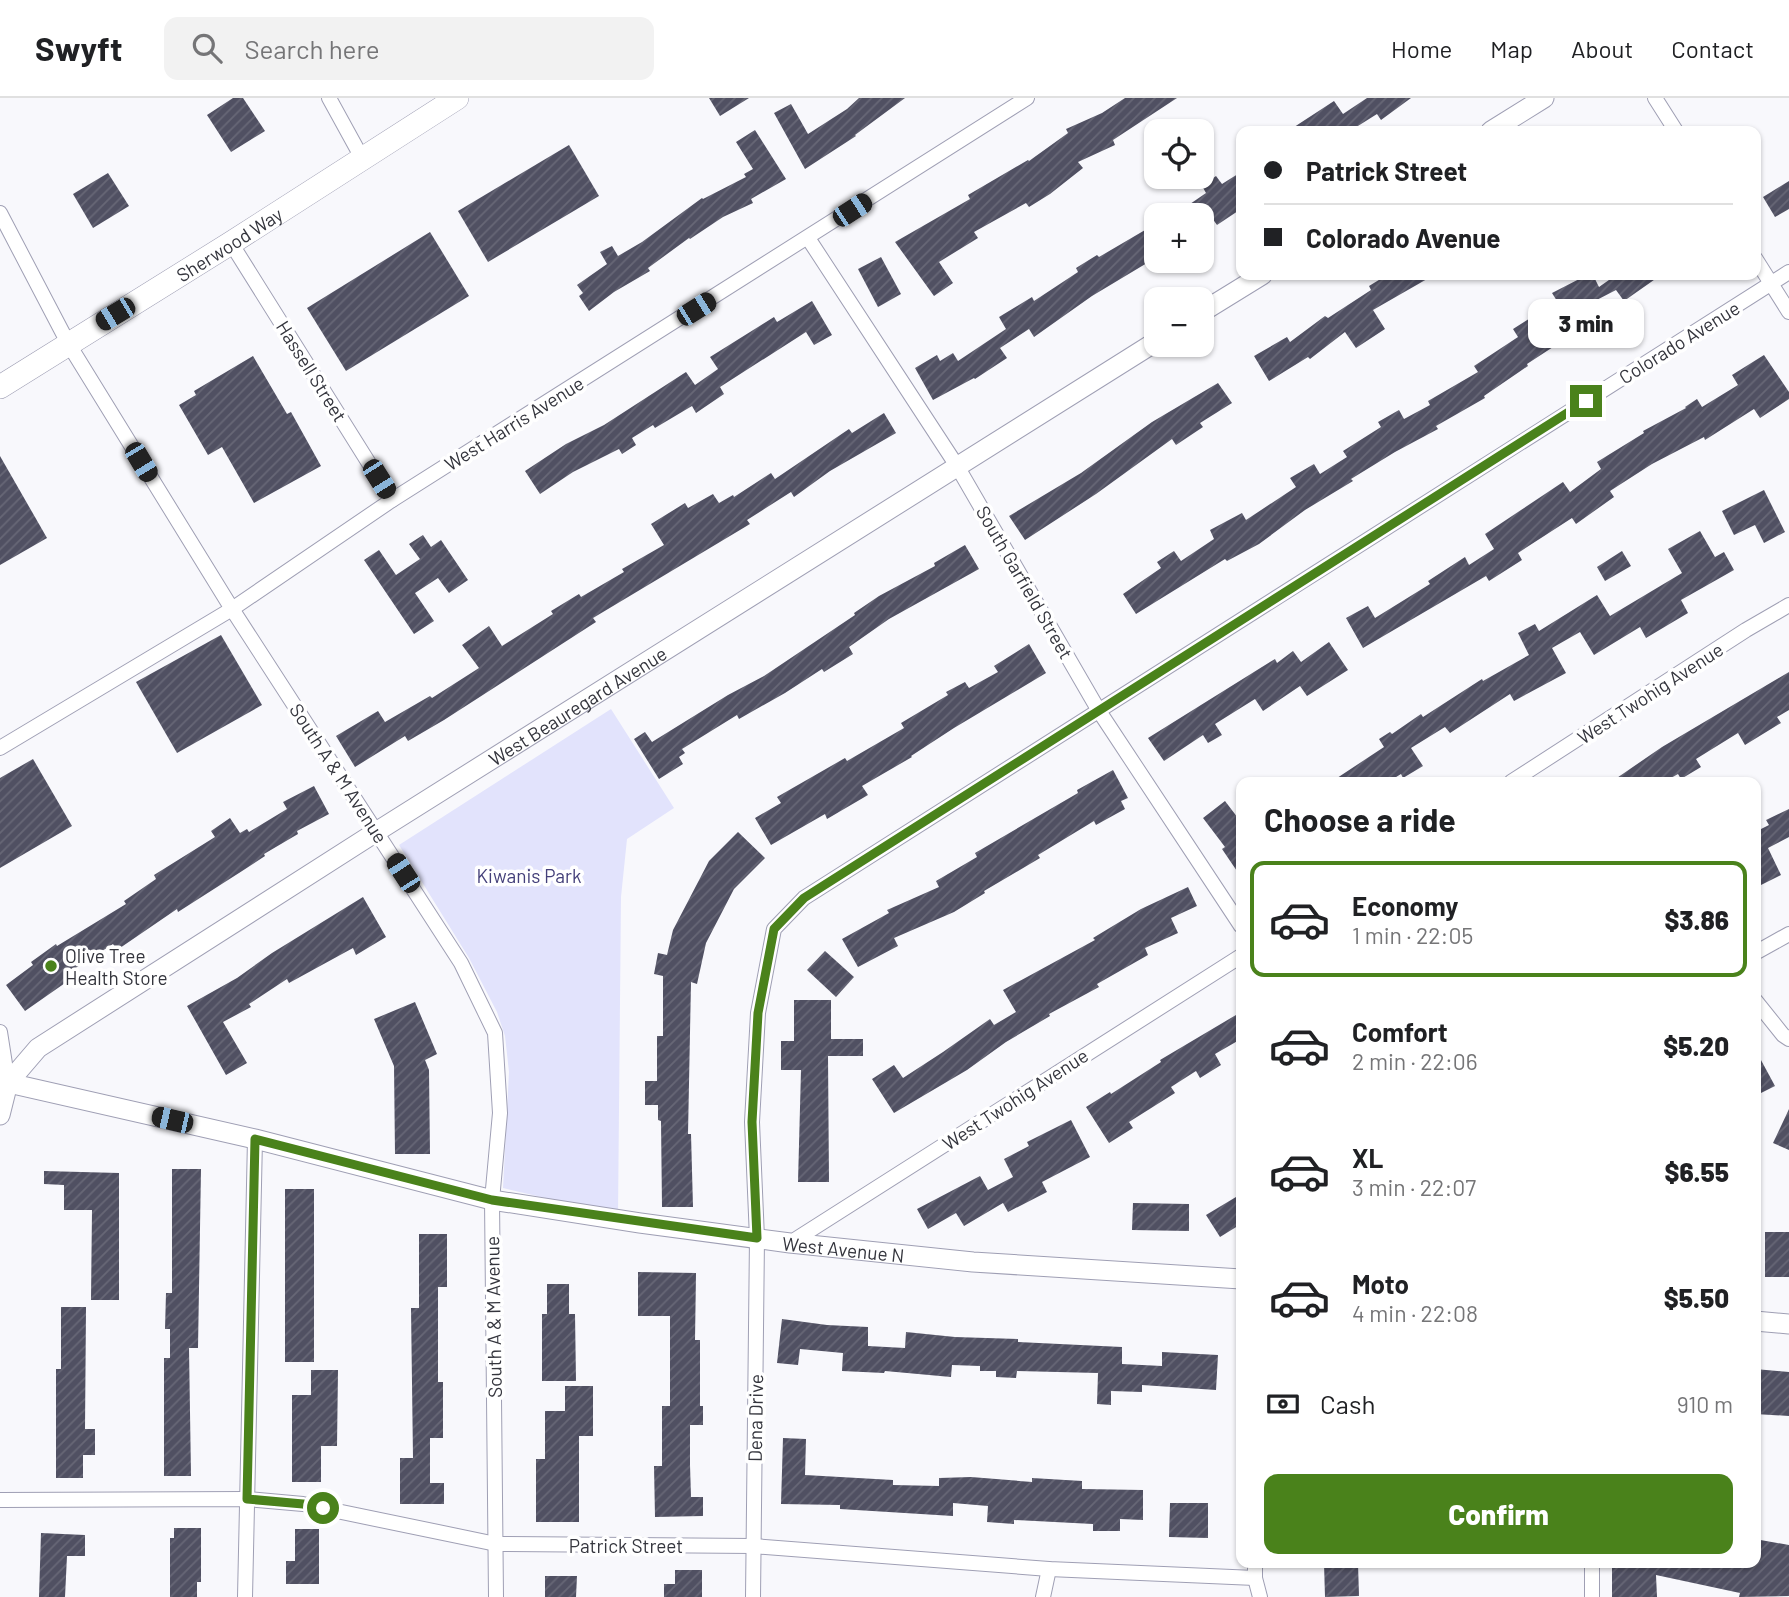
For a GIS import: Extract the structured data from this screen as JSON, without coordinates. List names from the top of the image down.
{
  "streets": {
    "main road": ["Sherwood Way"],
    "street": [
      "Colorado Avenue",
      "Hassell Street",
      "West Harris Avenue",
      "South Garfield Street",
      "West Twohig Avenue",
      "West Beauregard Avenue",
      "South A & M Avenue",
      "West Avenue N",
      "Dena Drive",
      "Patrick Street"
    ]
  },
  "crossings": [
    ["Sherwood Way", "Hassell Street"],
    ["Sherwood Way", "South A & M Avenue"],
    ["Colorado Avenue", "South Garfield Street"],
    ["Colorado Avenue", "West Avenue N"],
    ["Colorado Avenue", "Dena Drive"],
    ["Hassell Street", "West Harris Avenue"],
    ["West Harris Avenue", "South Garfield Street"],
    ["West Harris Avenue", "South A & M Avenue"],
    ["South Garfield Street", "West Beauregard Avenue"],
    ["West Twohig Avenue", "West Avenue N"],
    ["West Beauregard Avenue", "South A & M Avenue"],
    ["West Beauregard Avenue", "West Avenue N"],
    ["South A & M Avenue", "West Avenue N"],
    ["South A & M Avenue", "Patrick Street"],
    ["West Avenue N", "Dena Drive"],
    ["Dena Drive", "Patrick Street"]
  ],
  "parks": ["Kiwanis Park"],
  "places": ["Olive Tree Health Store"],
  "page": {
    "header": "Swyft",
    "search": "Search here",
    "nav": [
      "Home",
      "Map",
      "About",
      "Contact"
    ],
    "map_buttons": ["+", "−"],
    "banner": ["Patrick Street", "Colorado Avenue"],
    "bubble": "3 min",
    "heading": "Choose a ride",
    "list": [
      {
        "name": "Economy",
        "note": "1 min · 22:05",
        "value": "$3.86"
      },
      {
        "name": "Comfort",
        "note": "2 min · 22:06",
        "value": "$5.20"
      },
      {
        "name": "XL",
        "note": "3 min · 22:07",
        "value": "$6.55"
      },
      {
        "name": "Moto",
        "note": "4 min · 22:08",
        "value": "$5.50"
      }
    ],
    "pay": ["Cash", "910 m"],
    "buttons": "Confirm"
  }
}
